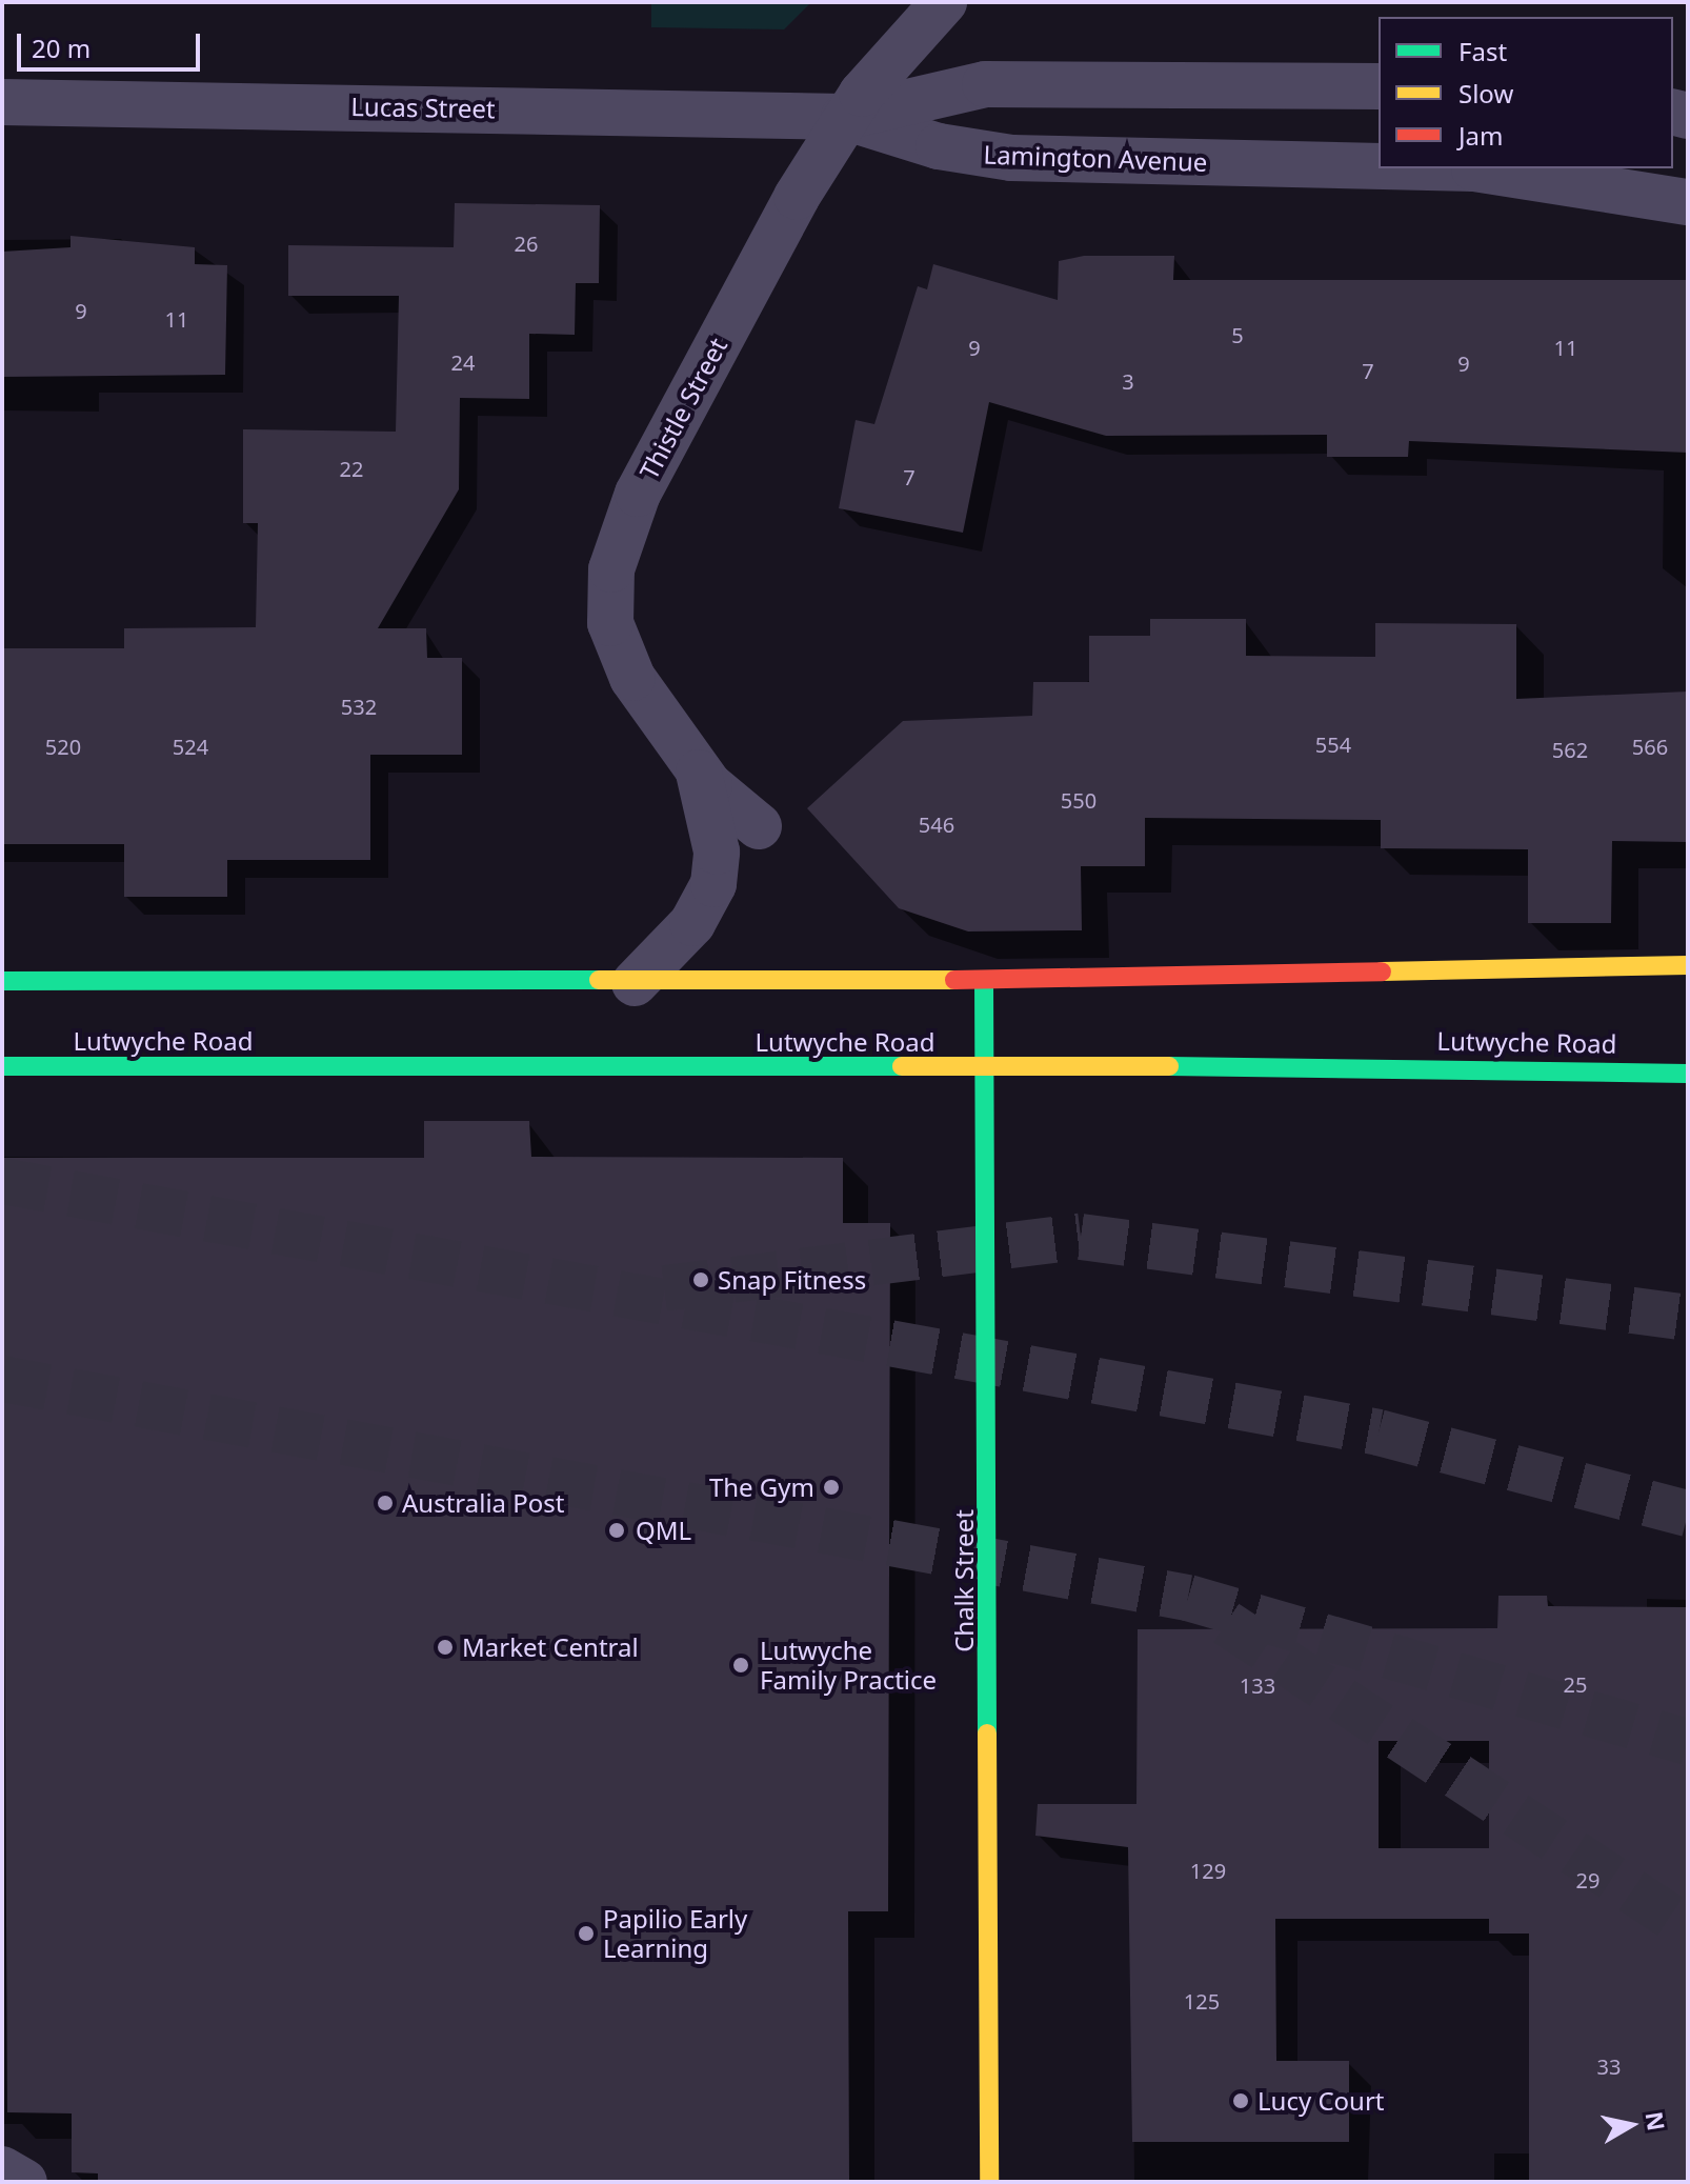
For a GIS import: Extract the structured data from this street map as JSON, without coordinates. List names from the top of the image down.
{
  "streets": {
    "main road": ["Lutwyche Road", "Chalk Street"],
    "street": ["Lucas Street", "Lamington Avenue", "Thistle Street"]
  },
  "crossings": [
    ["Lucas Street", "Lamington Avenue"],
    ["Lucas Street", "Thistle Street"],
    ["Lamington Avenue", "Thistle Street"],
    ["Lutwyche Road", "Chalk Street"]
  ],
  "places": [
    "Snap Fitness",
    "The Gym",
    "Australia Post",
    "QML",
    "Market Central",
    "Lutwyche Family Practice",
    "Papilio Early Learning",
    "Lucy Court"
  ],
  "house_numbers": [
    "26",
    "9",
    "11",
    "5",
    "9",
    "11",
    "24",
    "9",
    "7",
    "3",
    "22",
    "7",
    "532",
    "554",
    "520",
    "524",
    "566",
    "562",
    "550",
    "546",
    "25",
    "133",
    "129",
    "29",
    "125",
    "33"
  ],
  "legend": ["Fast", "Slow", "Jam"],
  "scale_bar": "20 m",
  "north": "right"
}
